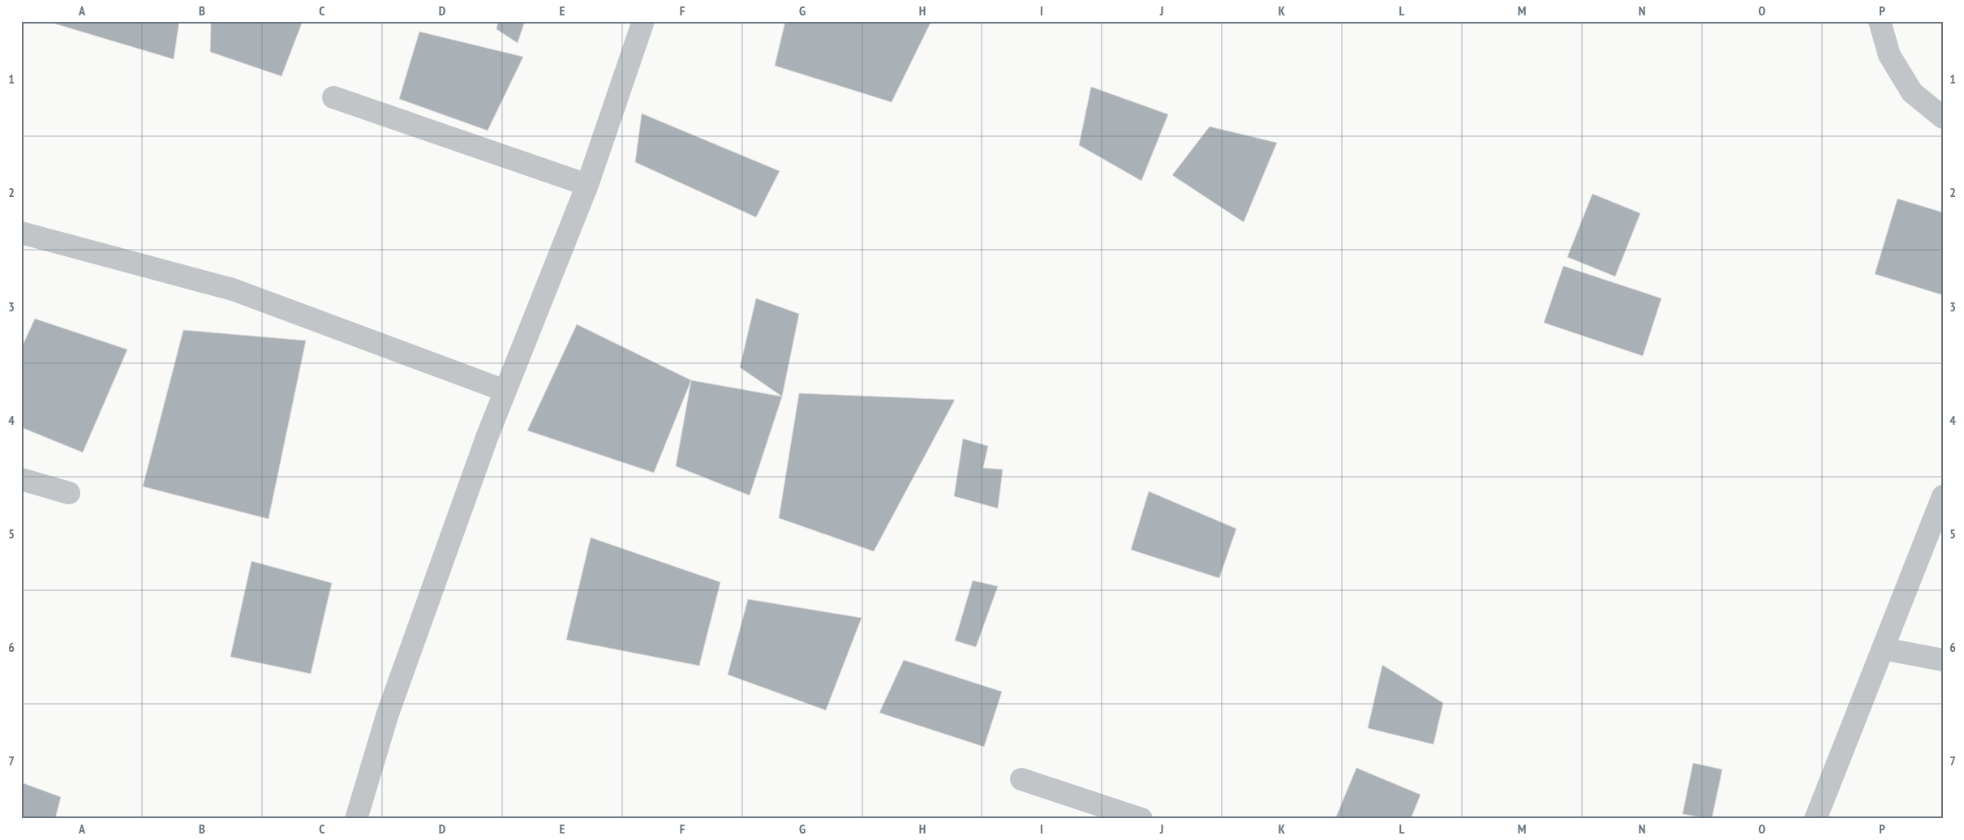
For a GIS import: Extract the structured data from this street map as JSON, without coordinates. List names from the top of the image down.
{
  "grid": {
    "columns": [
      "A",
      "B",
      "C",
      "D",
      "E",
      "F",
      "G",
      "H",
      "I",
      "J",
      "K",
      "L",
      "M",
      "N",
      "O",
      "P"
    ],
    "rows": [
      "1",
      "2",
      "3",
      "4",
      "5",
      "6",
      "7"
    ]
  }
}
